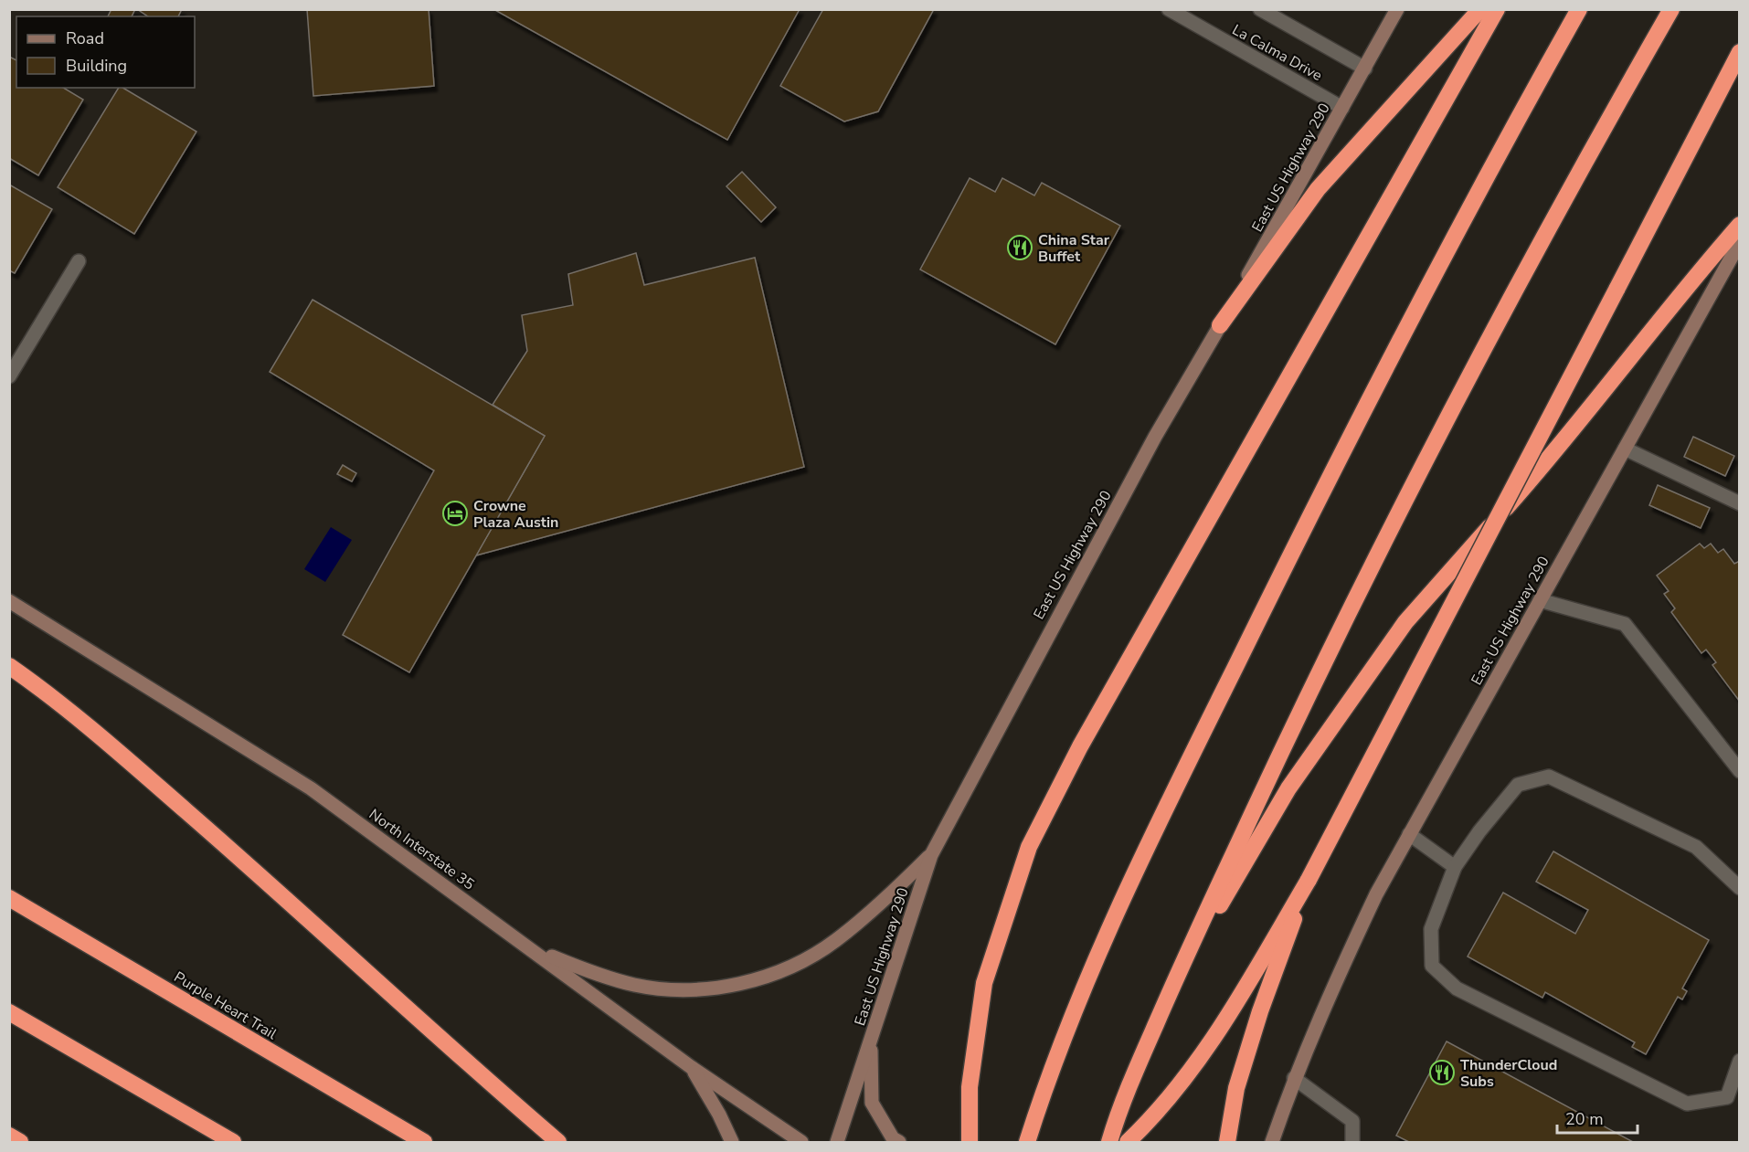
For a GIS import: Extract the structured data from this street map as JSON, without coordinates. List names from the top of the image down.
{
  "streets": {
    "highway": ["Purple Heart Trail"],
    "main road": ["East US Highway 290", "North Interstate 35"],
    "street": ["La Calma Drive"]
  },
  "crossings": [
    ["La Calma Drive", "East US Highway 290"]
  ],
  "places": {
    "restaurant": ["China Star Buffet", "ThunderCloud Subs"],
    "hotel": ["Crowne Plaza Austin"]
  },
  "legend": ["Road", "Building"],
  "scale_bar": "20 m"
}
